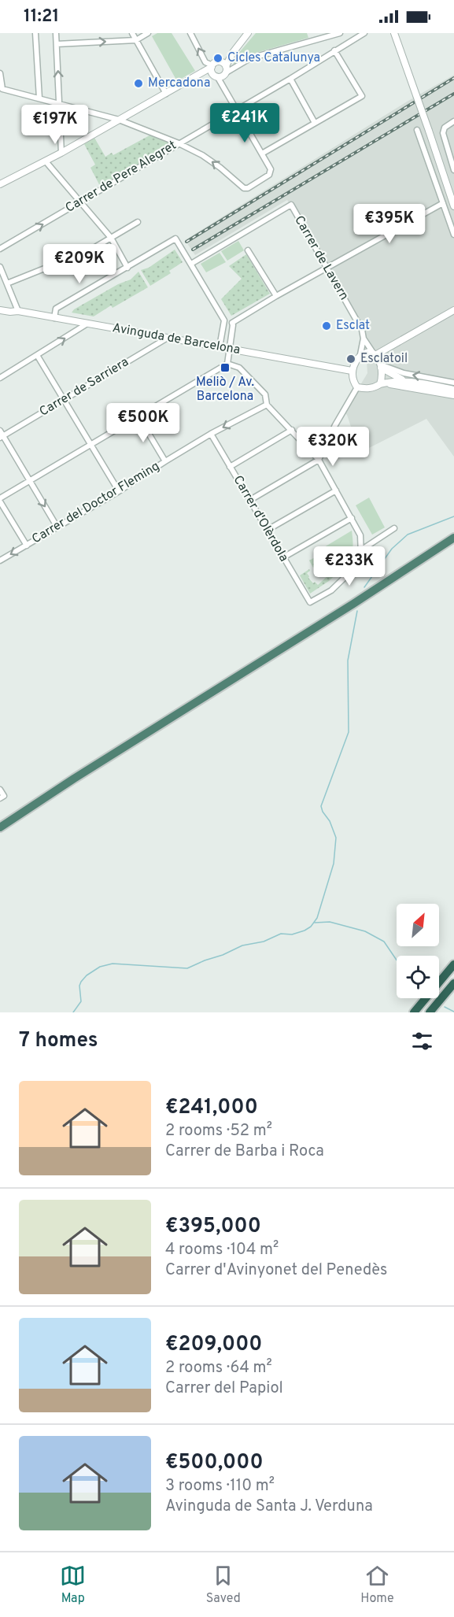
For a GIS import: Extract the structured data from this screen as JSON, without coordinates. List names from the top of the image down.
{
  "streets": {
    "street": [
      "Carrer de Pere Alegret",
      "Carrer de Lavern",
      "Avinguda de Barcelona",
      "Carrer de Sarriera",
      "Carrer del Doctor Fleming",
      "Carrer d'Olèrdola"
    ]
  },
  "crossings": [
    ["Carrer de Lavern", "Avinguda de Barcelona"],
    ["Avinguda de Barcelona", "Carrer de Sarriera"],
    ["Carrer del Doctor Fleming", "Carrer d'Olèrdola"]
  ],
  "places": {
    "other": [
      "Cicles Catalunya",
      "Mercadona",
      "Esclat",
      "Esclatoil"
    ],
    "transit": ["Meliò / Av. Barcelona"]
  },
  "north": "top right",
  "page": {
    "status": "11:21",
    "price": [
      "€241K",
      "€197K",
      "€395K",
      "€209K",
      "€500K",
      "€320K",
      "€233K"
    ],
    "heading": "7 homes",
    "list": [
      {
        "name": "€241,000",
        "note": "2 rooms · 52 m² · Carrer de Barba i Roca"
      },
      {
        "name": "€395,000",
        "note": "4 rooms · 104 m² · Carrer d'Avinyonet del Penedès"
      },
      {
        "name": "€209,000",
        "note": "2 rooms · 64 m² · Carrer del Papiol"
      },
      {
        "name": "€500,000",
        "note": "3 rooms · 110 m² · Avinguda de Santa J. Verduna"
      }
    ],
    "tabs": ["Map", "Saved", "Home"]
  }
}
